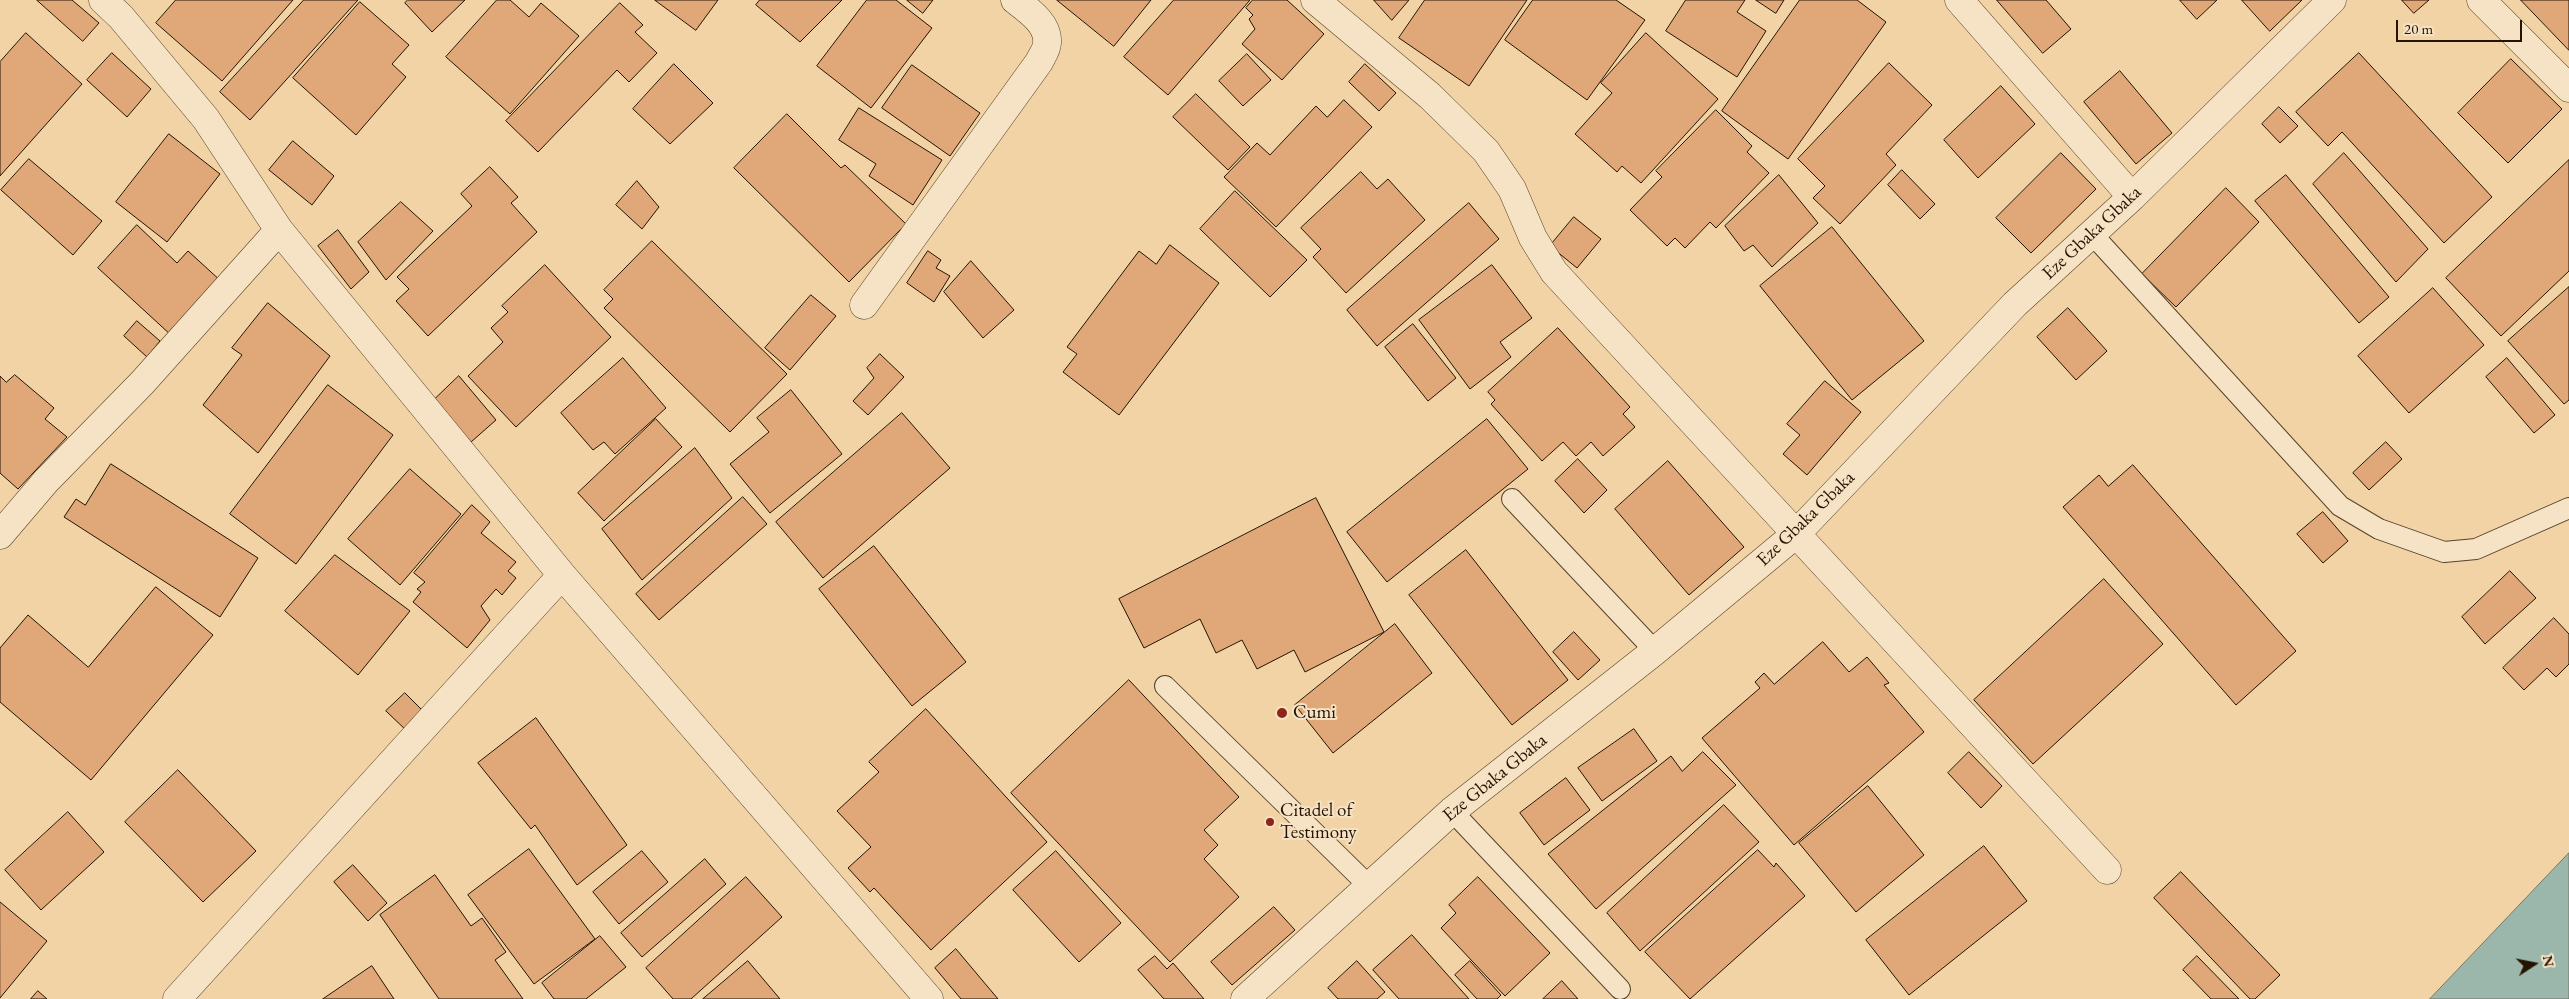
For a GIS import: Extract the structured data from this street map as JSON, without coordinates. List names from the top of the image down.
{
  "streets": {
    "street": ["Eze Gbaka Gbaka"]
  },
  "places": ["Cumi", "Citadel of Testimony"],
  "scale_bar": "20 m",
  "north": "right"
}
